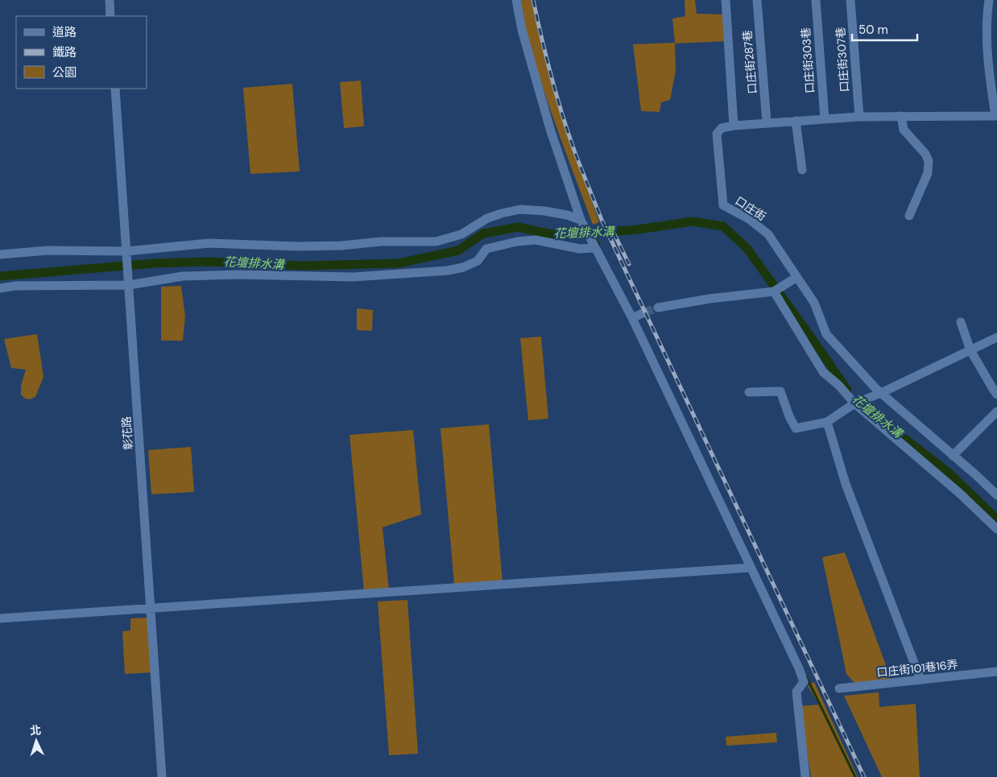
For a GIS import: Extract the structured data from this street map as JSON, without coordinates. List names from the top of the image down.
{
  "streets": {
    "street": [
      "口庄街307巷",
      "口庄街303巷",
      "口庄街287巷",
      "口庄街",
      "彰花路",
      "口庄街101巷16弄"
    ]
  },
  "crossings": [
    ["口庄街307巷", "口庄街"],
    ["口庄街303巷", "口庄街"],
    ["口庄街287巷", "口庄街"]
  ],
  "water": ["花壇排水溝"],
  "legend": ["道路", "鐵路", "公園"],
  "scale_bar": "50 m",
  "north": "top"
}
